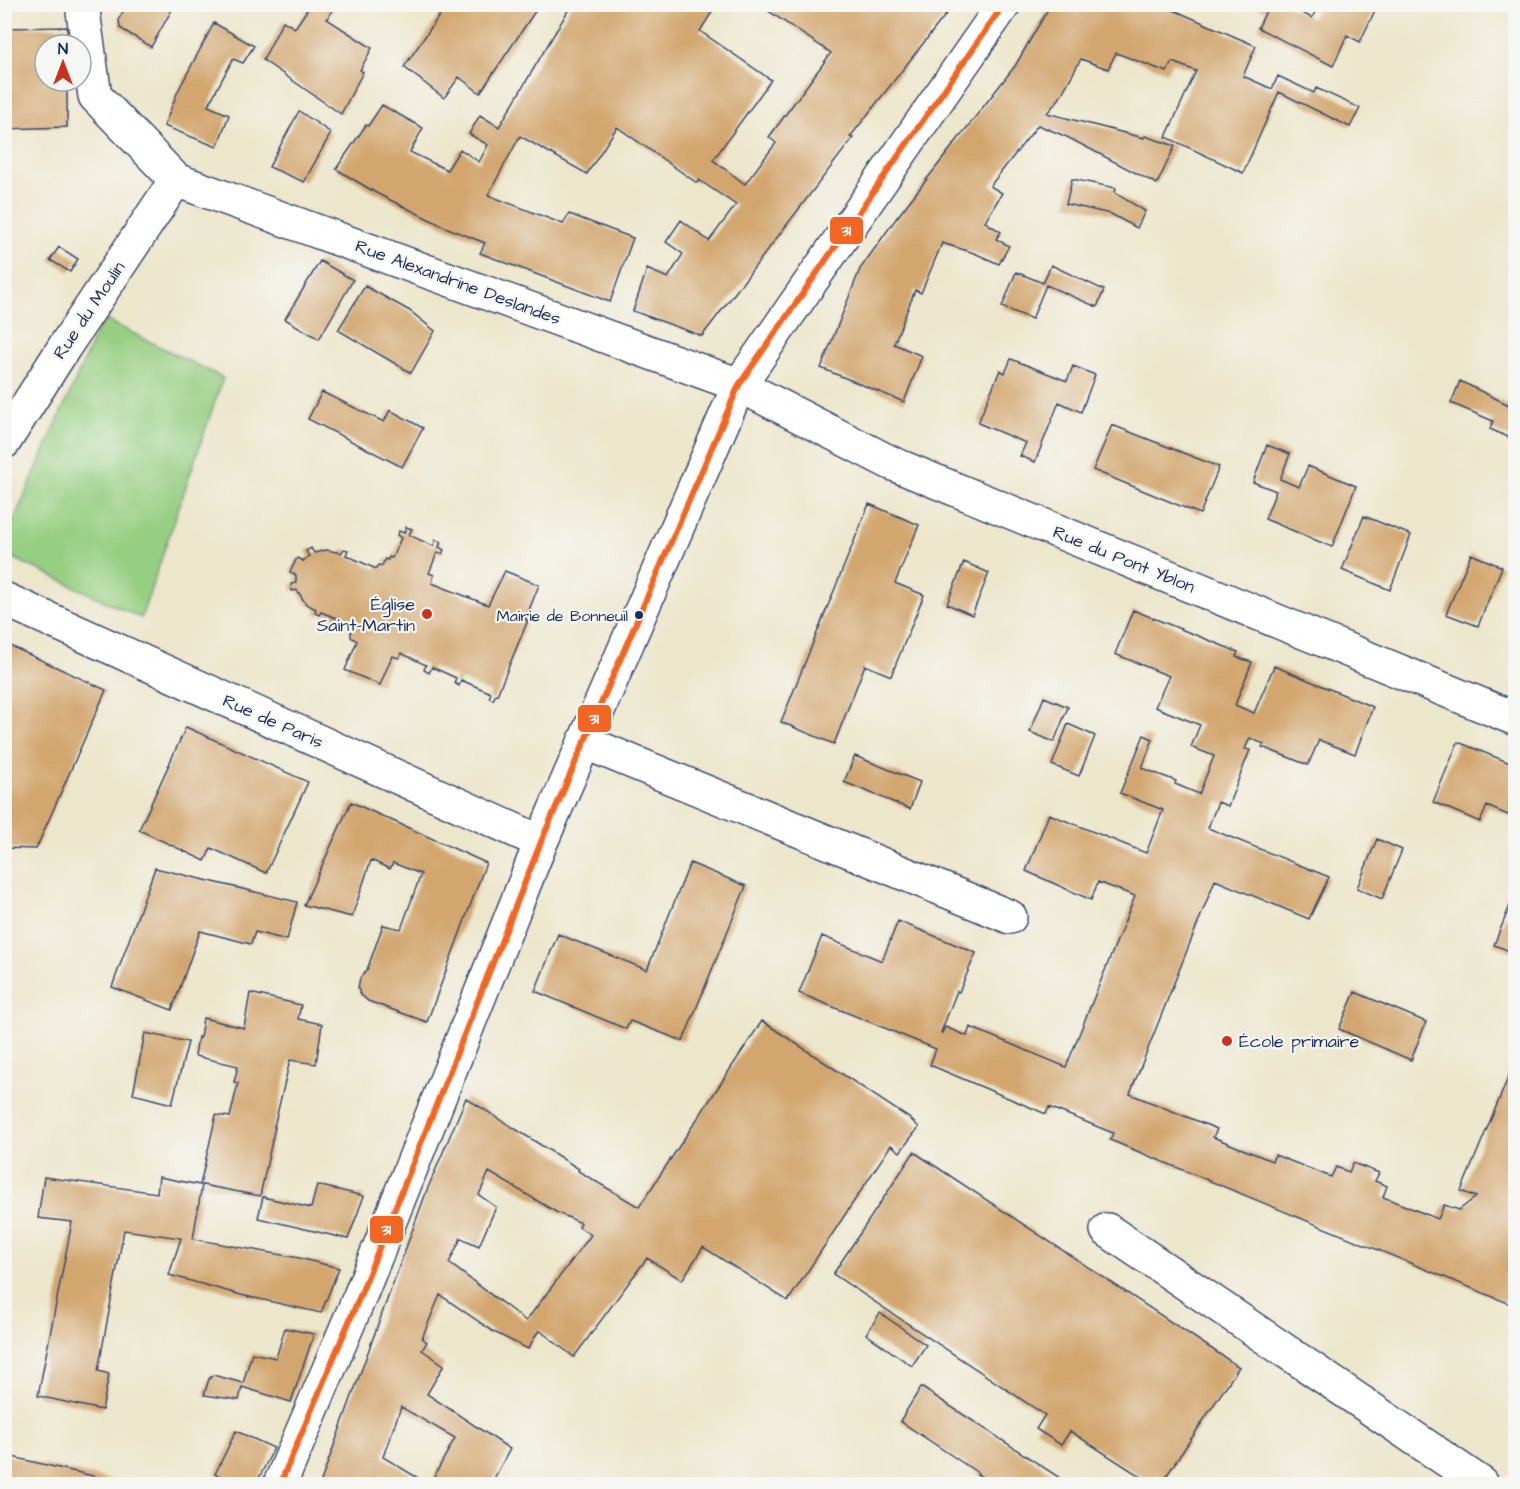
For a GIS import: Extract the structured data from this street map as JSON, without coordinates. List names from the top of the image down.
{
  "streets": {
    "street": [
      "Rue Alexandrine Deslandes",
      "Rue du Moulin",
      "Rue du Pont Yblon",
      "Rue de Paris"
    ]
  },
  "crossings": [
    ["Rue Alexandrine Deslandes", "Rue du Moulin"],
    ["Rue Alexandrine Deslandes", "Rue du Pont Yblon"]
  ],
  "places": ["Église Saint-Martin", "Mairie de Bonneuil", "École primaire"],
  "lines": ["transit line 31"],
  "north": "top"
}
